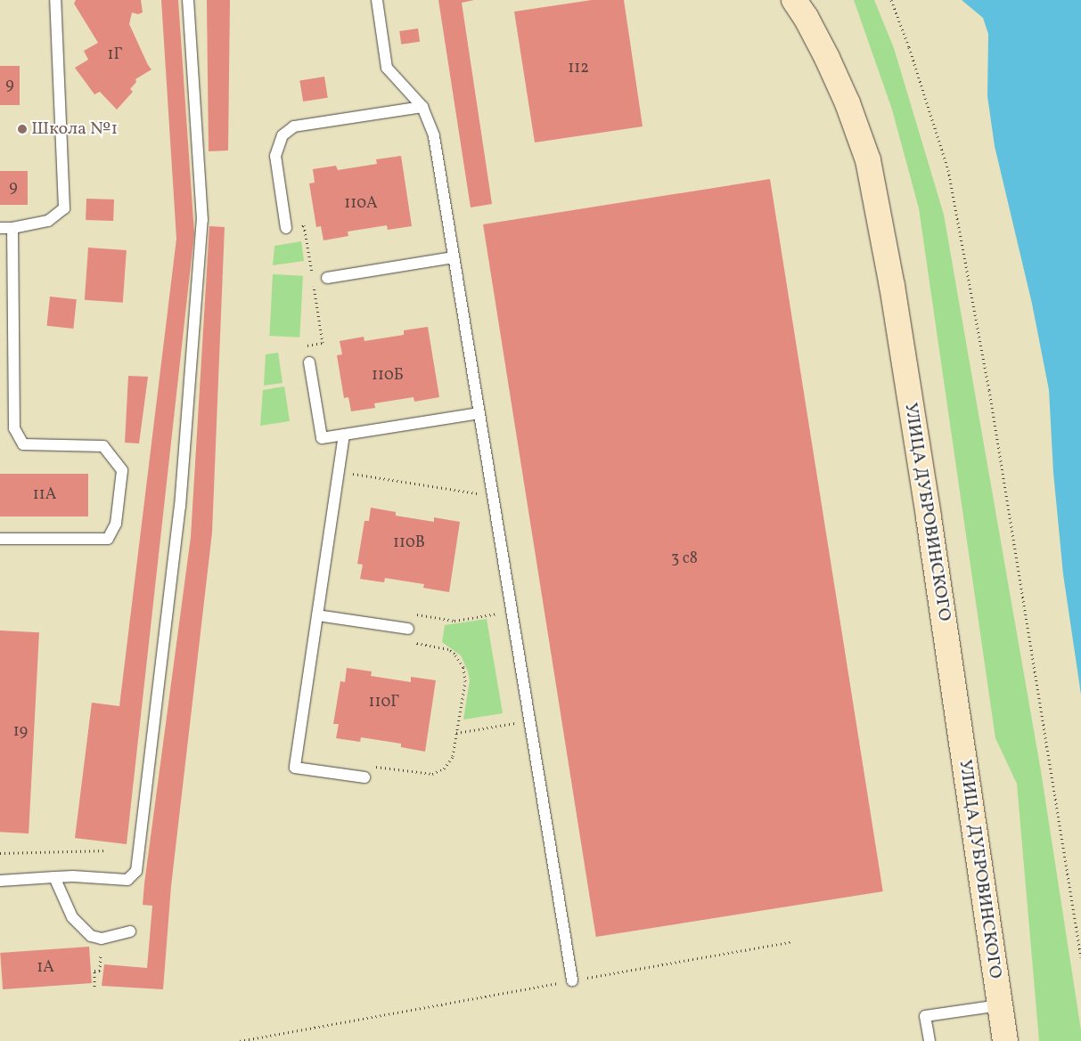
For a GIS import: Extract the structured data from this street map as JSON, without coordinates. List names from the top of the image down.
{
  "streets": {
    "main road": ["УЛИЦА ДУБРОВИНСКОГО"]
  },
  "places": ["Школа №1"],
  "house_numbers": [
    "1Г",
    "112",
    "9",
    "9",
    "110А",
    "110Б",
    "11А",
    "110В",
    "3 с8",
    "110Г",
    "19",
    "1А"
  ]
}
